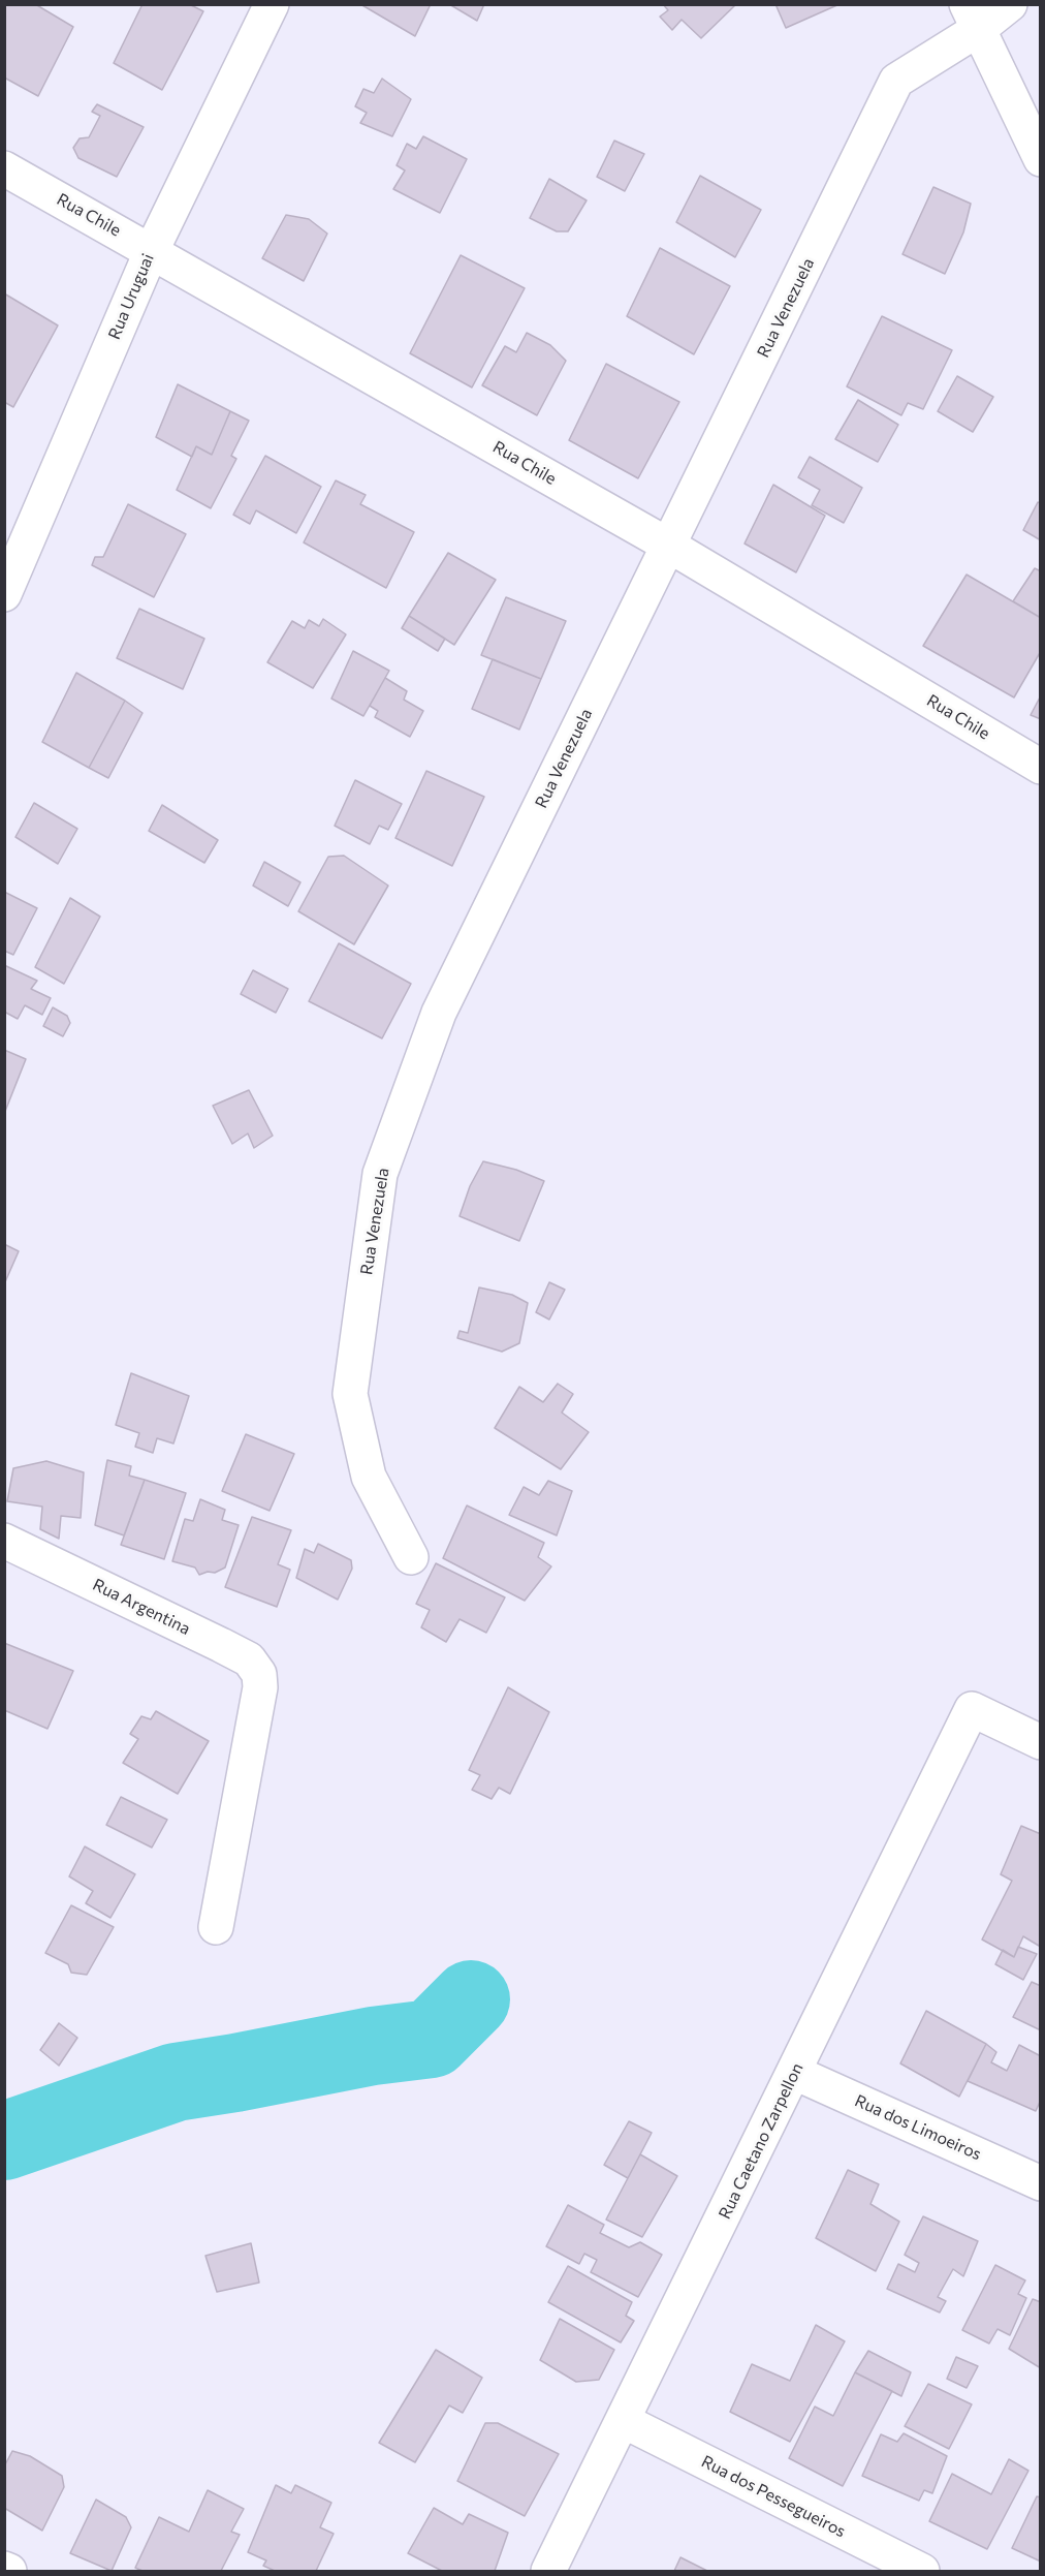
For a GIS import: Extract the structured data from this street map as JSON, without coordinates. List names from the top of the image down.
{
  "streets": {
    "street": [
      "Rua Chile",
      "Rua Uruguai",
      "Rua Venezuela",
      "Rua Argentina",
      "Rua dos Limoeiros",
      "Rua Caetano Zarpellon",
      "Rua dos Pessegueiros"
    ]
  },
  "crossings": [
    ["Rua Chile", "Rua Uruguai"],
    ["Rua Chile", "Rua Venezuela"],
    ["Rua dos Limoeiros", "Rua Caetano Zarpellon"],
    ["Rua Caetano Zarpellon", "Rua dos Pessegueiros"]
  ]
}
